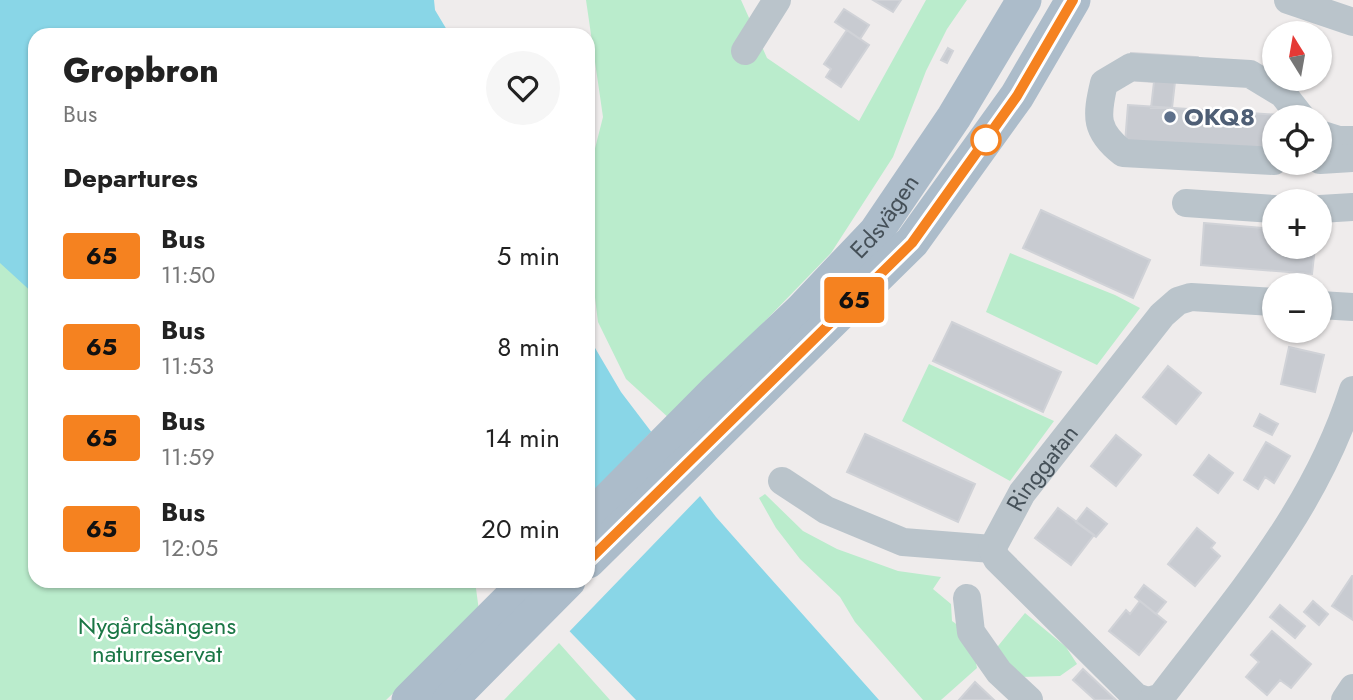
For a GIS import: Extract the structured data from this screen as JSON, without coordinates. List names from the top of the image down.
{
  "streets": {
    "main road": ["Edsvägen"],
    "street": ["Ringgatan"]
  },
  "parks": ["Nygårdsängens naturreservat"],
  "places": ["OKQ8"],
  "lines": ["bus line 65"],
  "north": "top",
  "page": {
    "on_map": "65",
    "map_buttons": ["+", "−"],
    "heading": [
      ["Gropbron", "Bus"],
      "Departures"
    ],
    "list": [
      {
        "mark": "65",
        "name": "Bus",
        "note": "11:50",
        "value": "5 min"
      },
      {
        "mark": "65",
        "name": "Bus",
        "note": "11:53",
        "value": "8 min"
      },
      {
        "mark": "65",
        "name": "Bus",
        "note": "11:59",
        "value": "14 min"
      },
      {
        "mark": "65",
        "name": "Bus",
        "note": "12:05",
        "value": "20 min"
      }
    ]
  }
}
